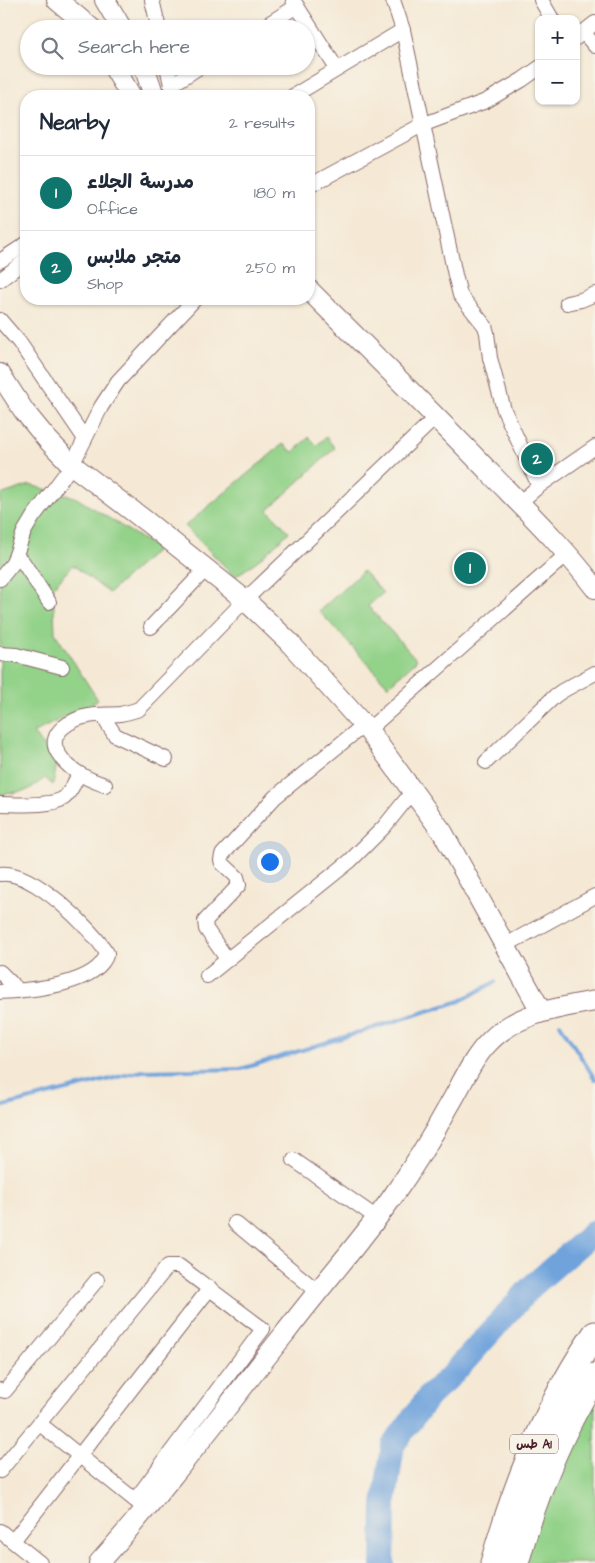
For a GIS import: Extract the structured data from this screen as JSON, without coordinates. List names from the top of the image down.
{
  "streets": {
    "highway": ["طس A1"]
  },
  "page": {
    "map_buttons": ["+", "−"],
    "search": "Search here",
    "heading": ["Nearby", "2 results"],
    "list": [
      {
        "mark": "1",
        "name": "مدرسة الجلاء",
        "note": "Office",
        "value": "180 m"
      },
      {
        "mark": "2",
        "name": "متجر ملابس",
        "note": "Shop",
        "value": "250 m"
      }
    ],
    "pins": ["2", "1"]
  }
}
